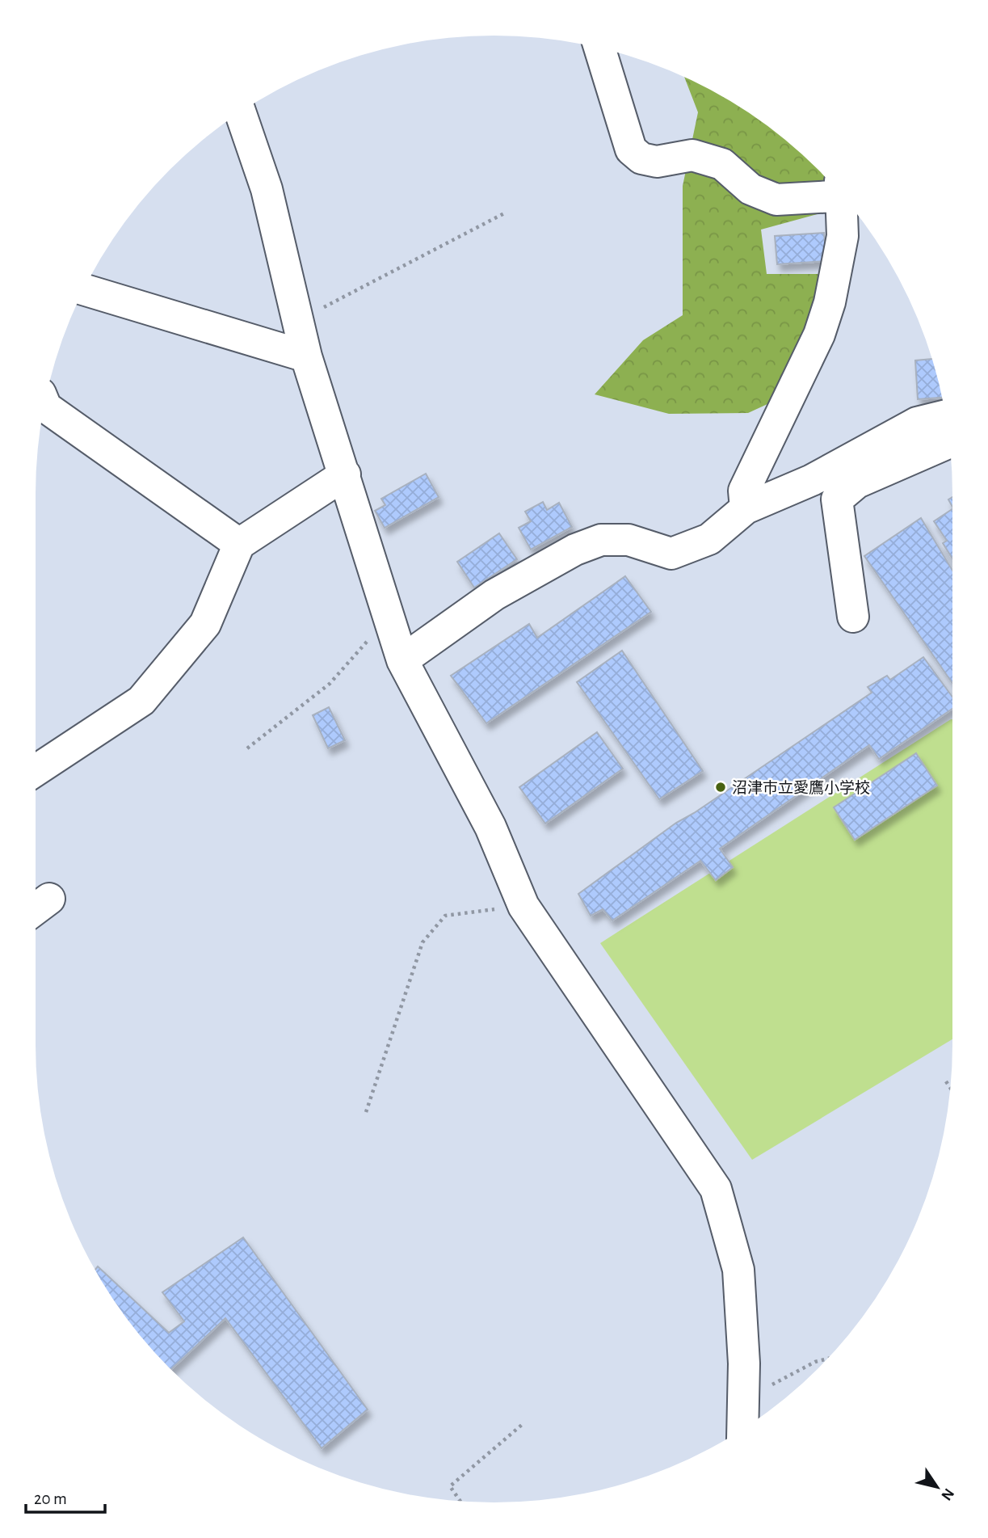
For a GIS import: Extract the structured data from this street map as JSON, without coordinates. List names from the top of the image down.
{
  "places": ["沼津市立愛鷹小学校"],
  "scale_bar": "20 m",
  "north": "bottom right"
}
